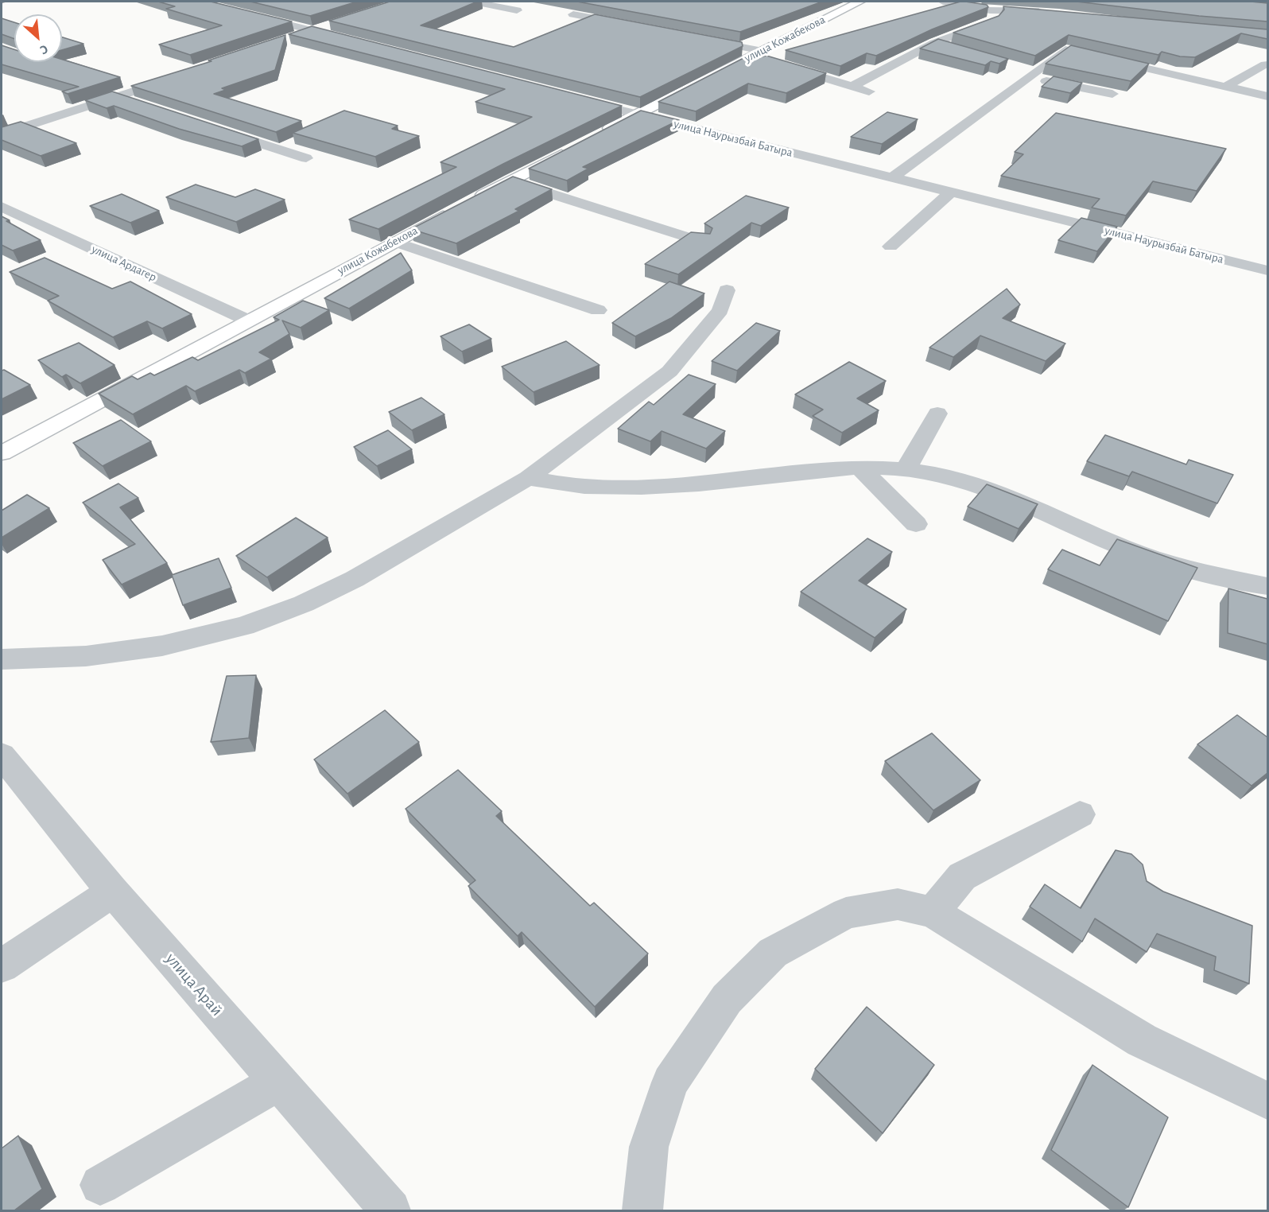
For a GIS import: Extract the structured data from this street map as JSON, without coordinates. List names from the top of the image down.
{
  "streets": {
    "main road": ["улица Кожабекова"],
    "street": ["улица Наурызбай Батыра", "улица Ардагер", "улица Арай"]
  },
  "crossings": [
    ["улица Кожабекова", "улица Наурызбай Батыра"],
    ["улица Кожабекова", "улица Ардагер"]
  ],
  "north": "bottom right"
}
